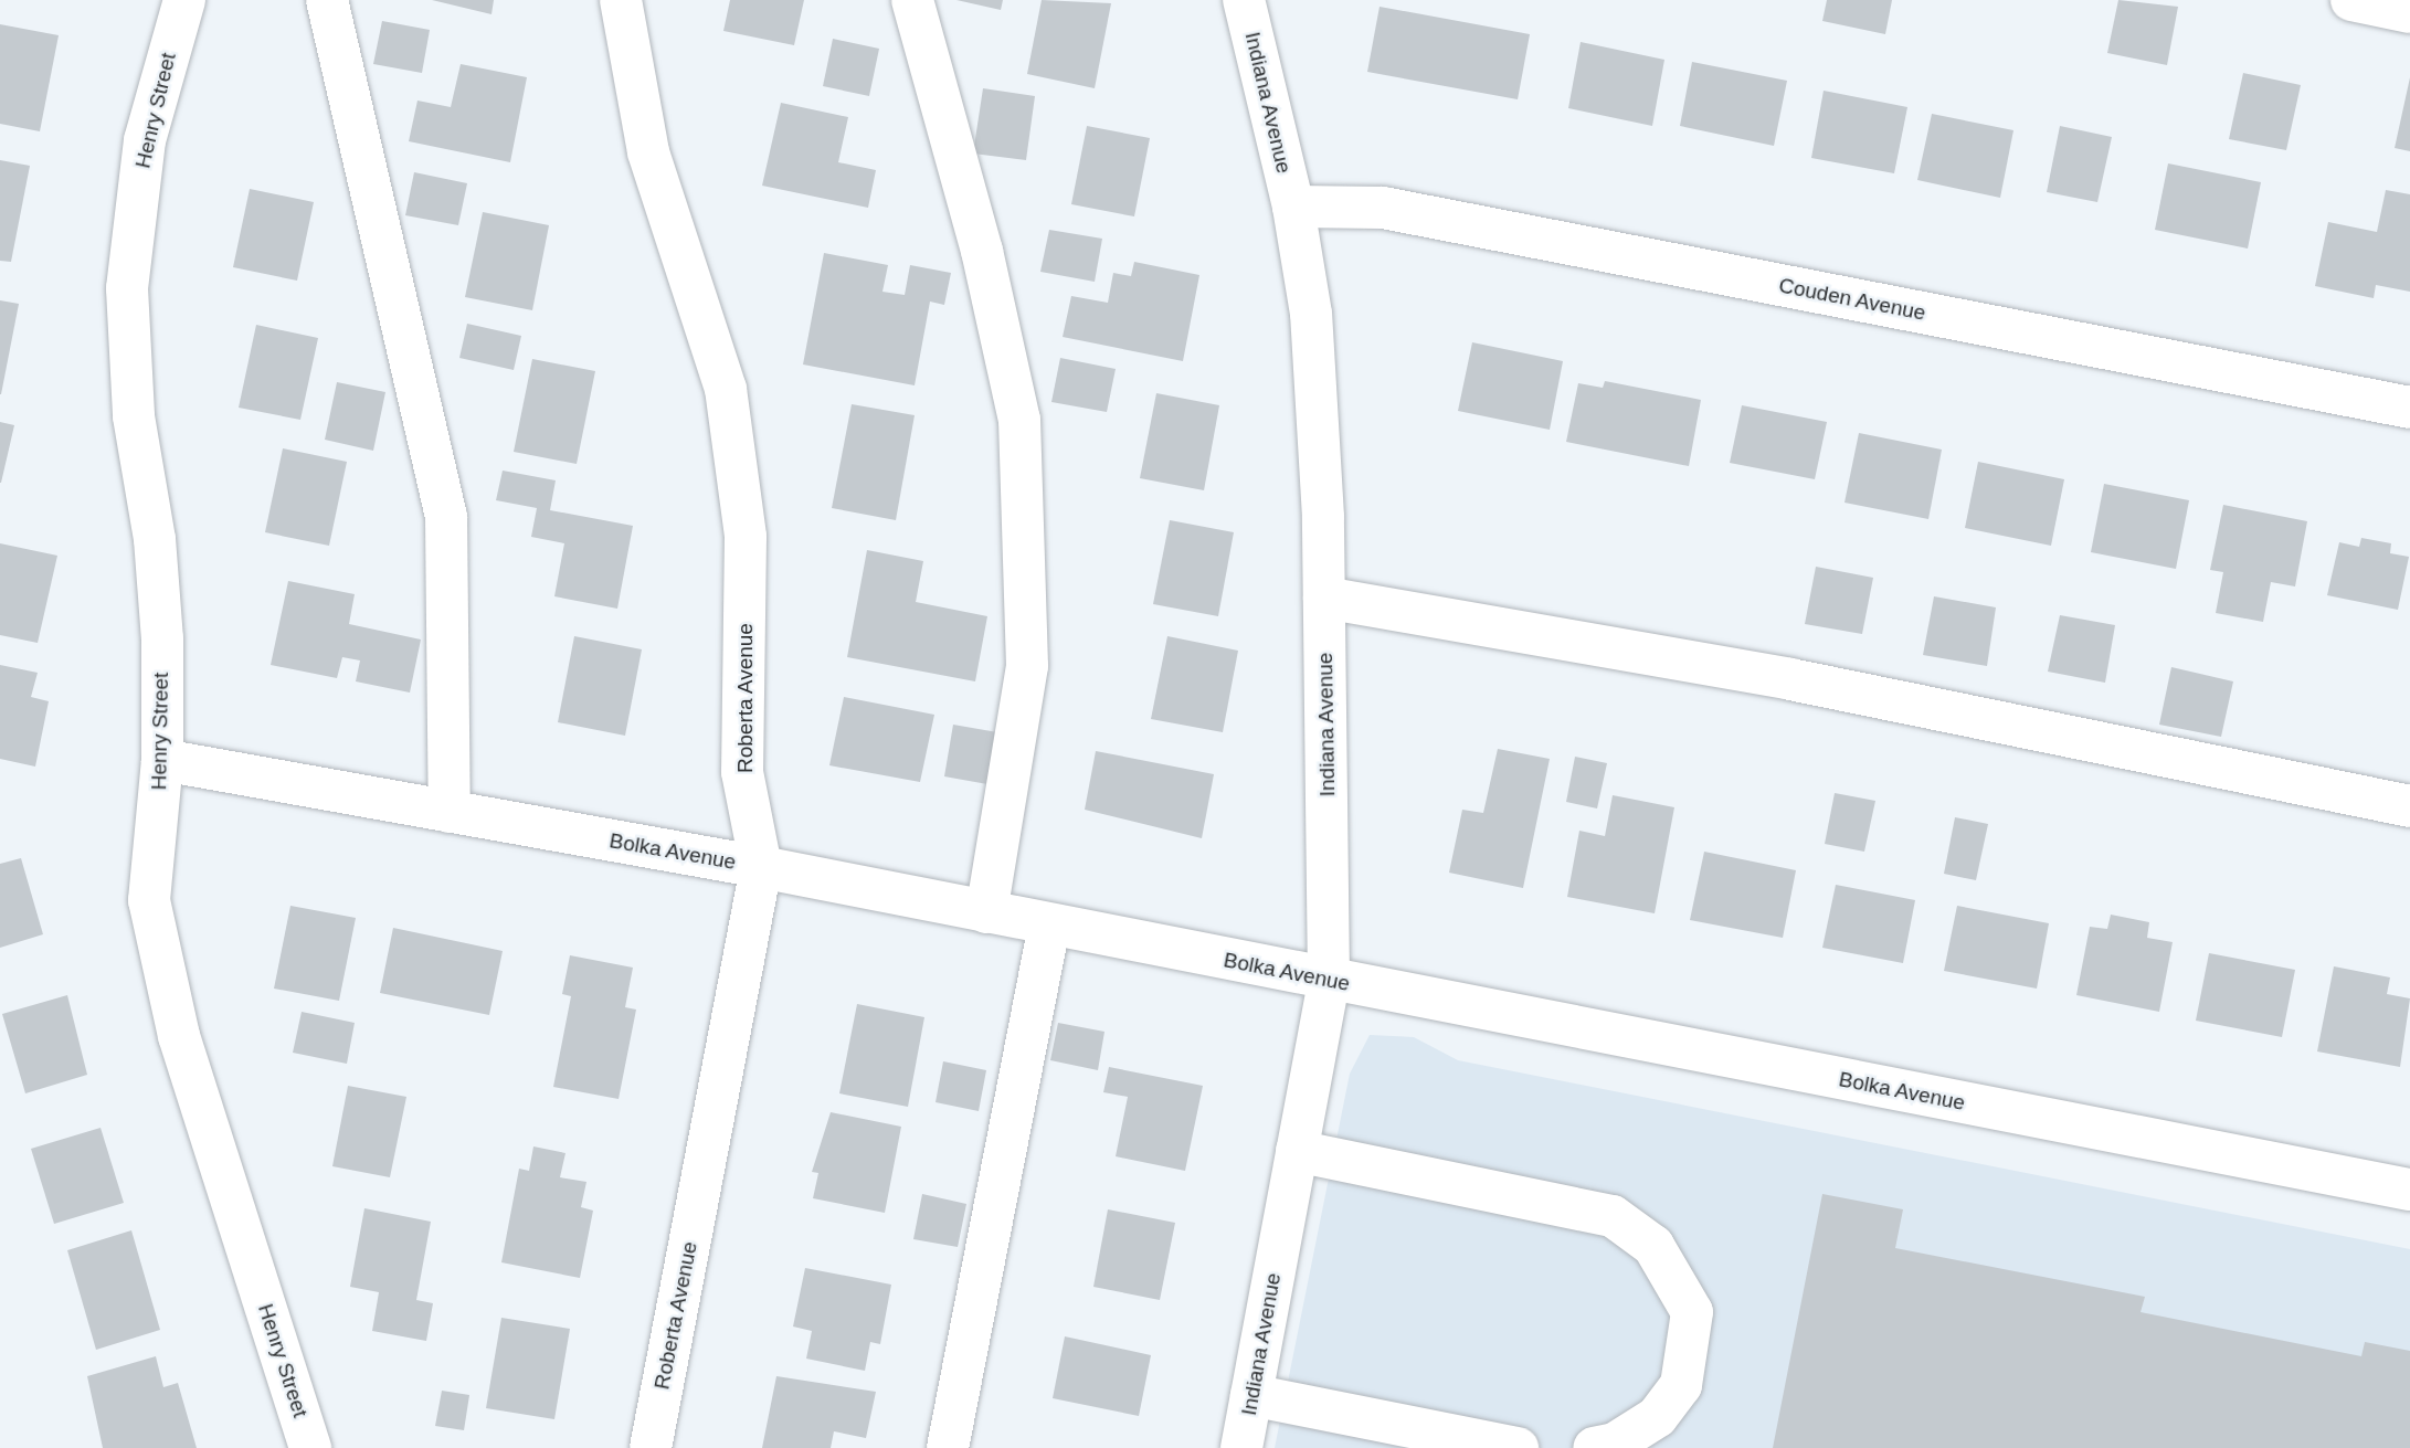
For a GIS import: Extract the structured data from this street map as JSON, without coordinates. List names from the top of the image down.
{
  "streets": {
    "street": [
      "Indiana Avenue",
      "Henry Street",
      "Couden Avenue",
      "Roberta Avenue",
      "Bolka Avenue"
    ]
  },
  "crossings": [
    ["Indiana Avenue", "Couden Avenue"],
    ["Indiana Avenue", "Bolka Avenue"],
    ["Henry Street", "Bolka Avenue"],
    ["Roberta Avenue", "Bolka Avenue"]
  ]
}
